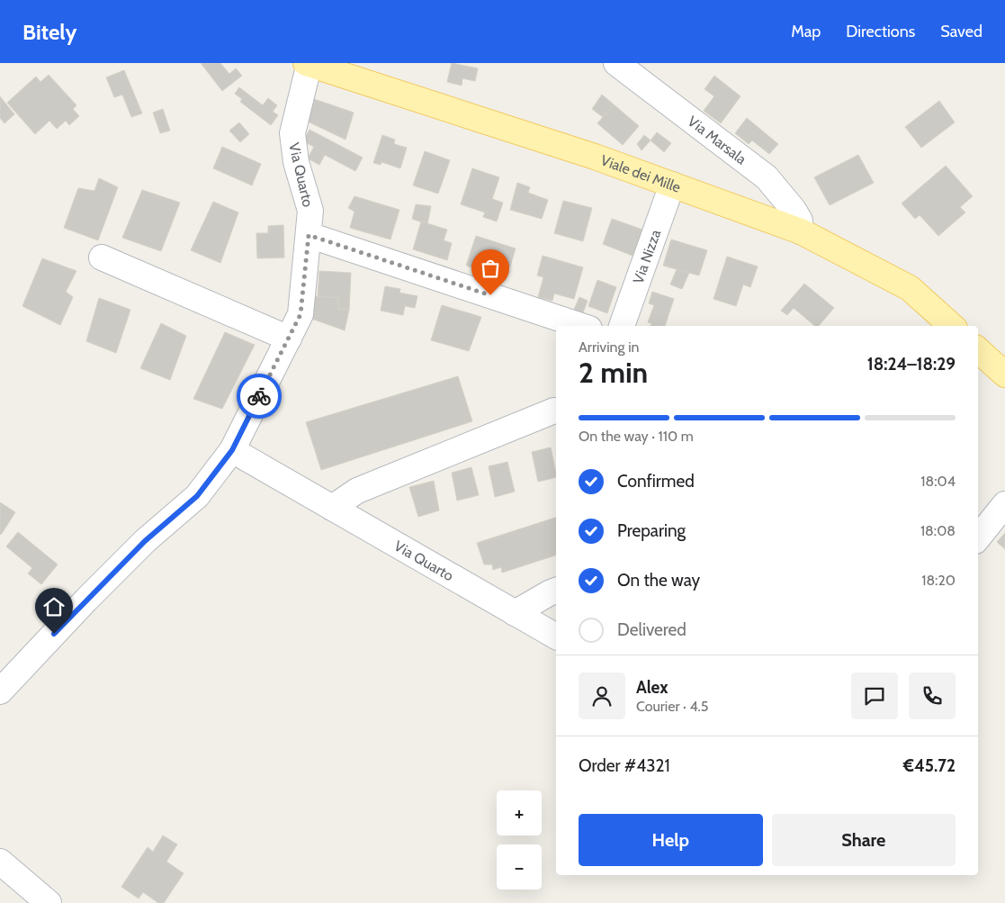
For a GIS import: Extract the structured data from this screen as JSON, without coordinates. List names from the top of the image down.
{
  "streets": {
    "main road": ["Viale dei Mille"],
    "street": ["Via Marsala", "Via Quarto", "Via Nizza"]
  },
  "crossings": [
    ["Via Marsala", "Viale dei Mille"],
    ["Viale dei Mille", "Via Quarto"],
    ["Viale dei Mille", "Via Nizza"]
  ],
  "page": {
    "header": "Bitely",
    "nav": ["Map", "Directions", "Saved"],
    "heading": ["2 min", "Arriving in", "18:24–18:29"],
    "panel": [
      "Alex",
      "Courier · 4.5",
      "Order #4321",
      "€45.72"
    ],
    "bar": "On the way · 110 m",
    "list": [
      ["Confirmed", "18:04"],
      ["Preparing", "18:08"],
      ["On the way", "18:20"],
      "Delivered"
    ],
    "map_buttons": ["+", "−"],
    "buttons": ["Help", "Share"]
  }
}
